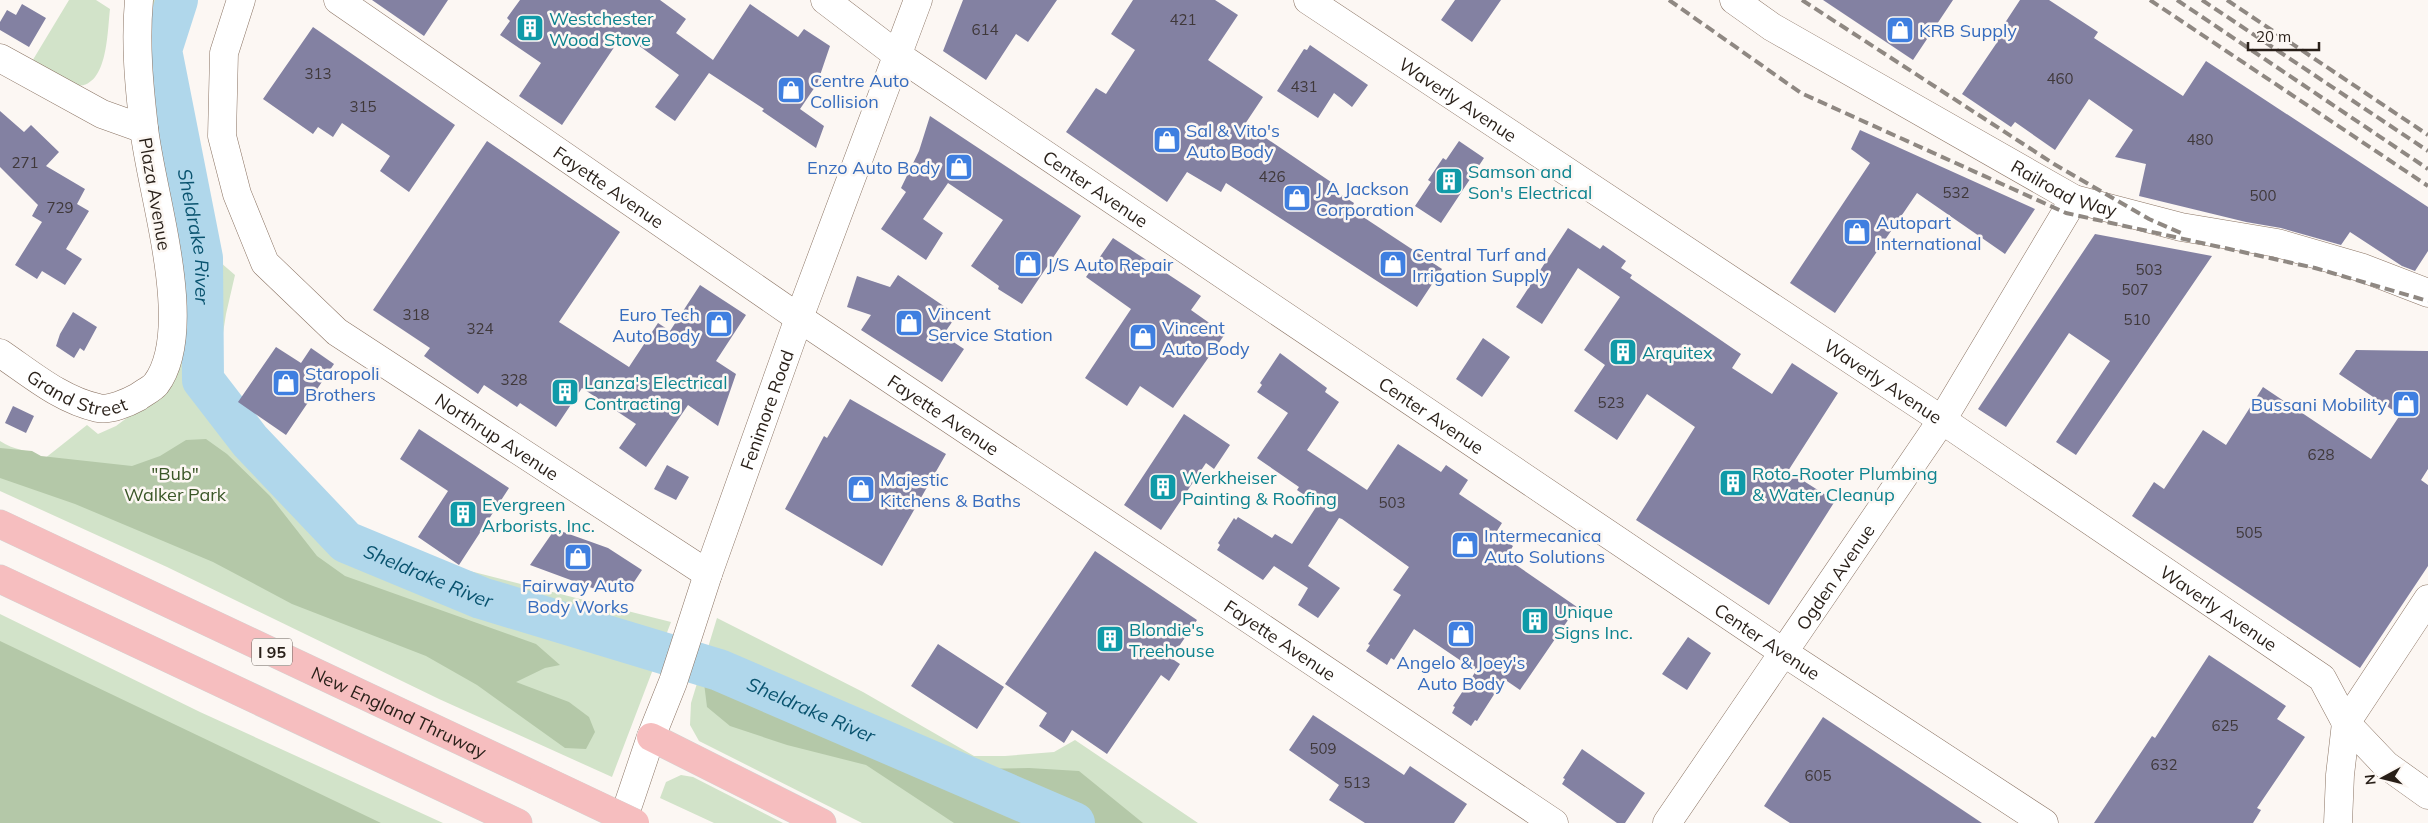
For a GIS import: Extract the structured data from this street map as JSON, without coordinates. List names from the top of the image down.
{
  "streets": {
    "highway": ["I 95", "New England Thruway"],
    "street": [
      "Waverly Avenue",
      "Railroad Way",
      "Fayette Avenue",
      "Center Avenue",
      "Plaza Avenue",
      "Grand Street",
      "Fenimore Road",
      "Northrup Avenue",
      "Ogden Avenue"
    ]
  },
  "crossings": [
    ["Waverly Avenue", "Ogden Avenue"],
    ["Railroad Way", "Ogden Avenue"],
    ["Fayette Avenue", "Fenimore Road"],
    ["Center Avenue", "Fenimore Road"],
    ["Center Avenue", "Ogden Avenue"],
    ["Plaza Avenue", "Grand Street"],
    ["Fenimore Road", "Northrup Avenue"]
  ],
  "water": ["Sheldrake River"],
  "parks": ["\"Bub\" Walker Park"],
  "places": {
    "building": [
      "Westchester Wood Stove",
      "Samson and Son's Electrical",
      "Arquitex",
      "Lanza's Electrical Contracting",
      "Roto-Rooter Plumbing & Water Cleanup",
      "Werkheiser Painting & Roofing",
      "Evergreen Arborists, Inc.",
      "Unique Signs Inc.",
      "Blondie's Treehouse"
    ],
    "shop": [
      "KRB Supply",
      "Centre Auto Collision",
      "Sal & Vito's Auto Body",
      "Enzo Auto Body",
      "J A Jackson Corporation",
      "Autopart International",
      "J/S Auto Repair",
      "Central Turf and Irrigation Supply",
      "Vincent Service Station",
      "Euro Tech Auto Body",
      "Vincent Auto Body",
      "Staropoli Brothers",
      "Bussani Mobility",
      "Majestic Kitchens & Baths",
      "Intermecanica Auto Solutions",
      "Fairway Auto Body Works",
      "Angelo & Joey's Auto Body"
    ]
  },
  "house_numbers": [
    "421",
    "614",
    "313",
    "460",
    "431",
    "315",
    "480",
    "271",
    "426",
    "532",
    "500",
    "729",
    "503",
    "507",
    "318",
    "510",
    "324",
    "328",
    "523",
    "628",
    "503",
    "505",
    "625",
    "509",
    "632",
    "605",
    "513"
  ],
  "scale_bar": "20 m",
  "north": "left"
}
